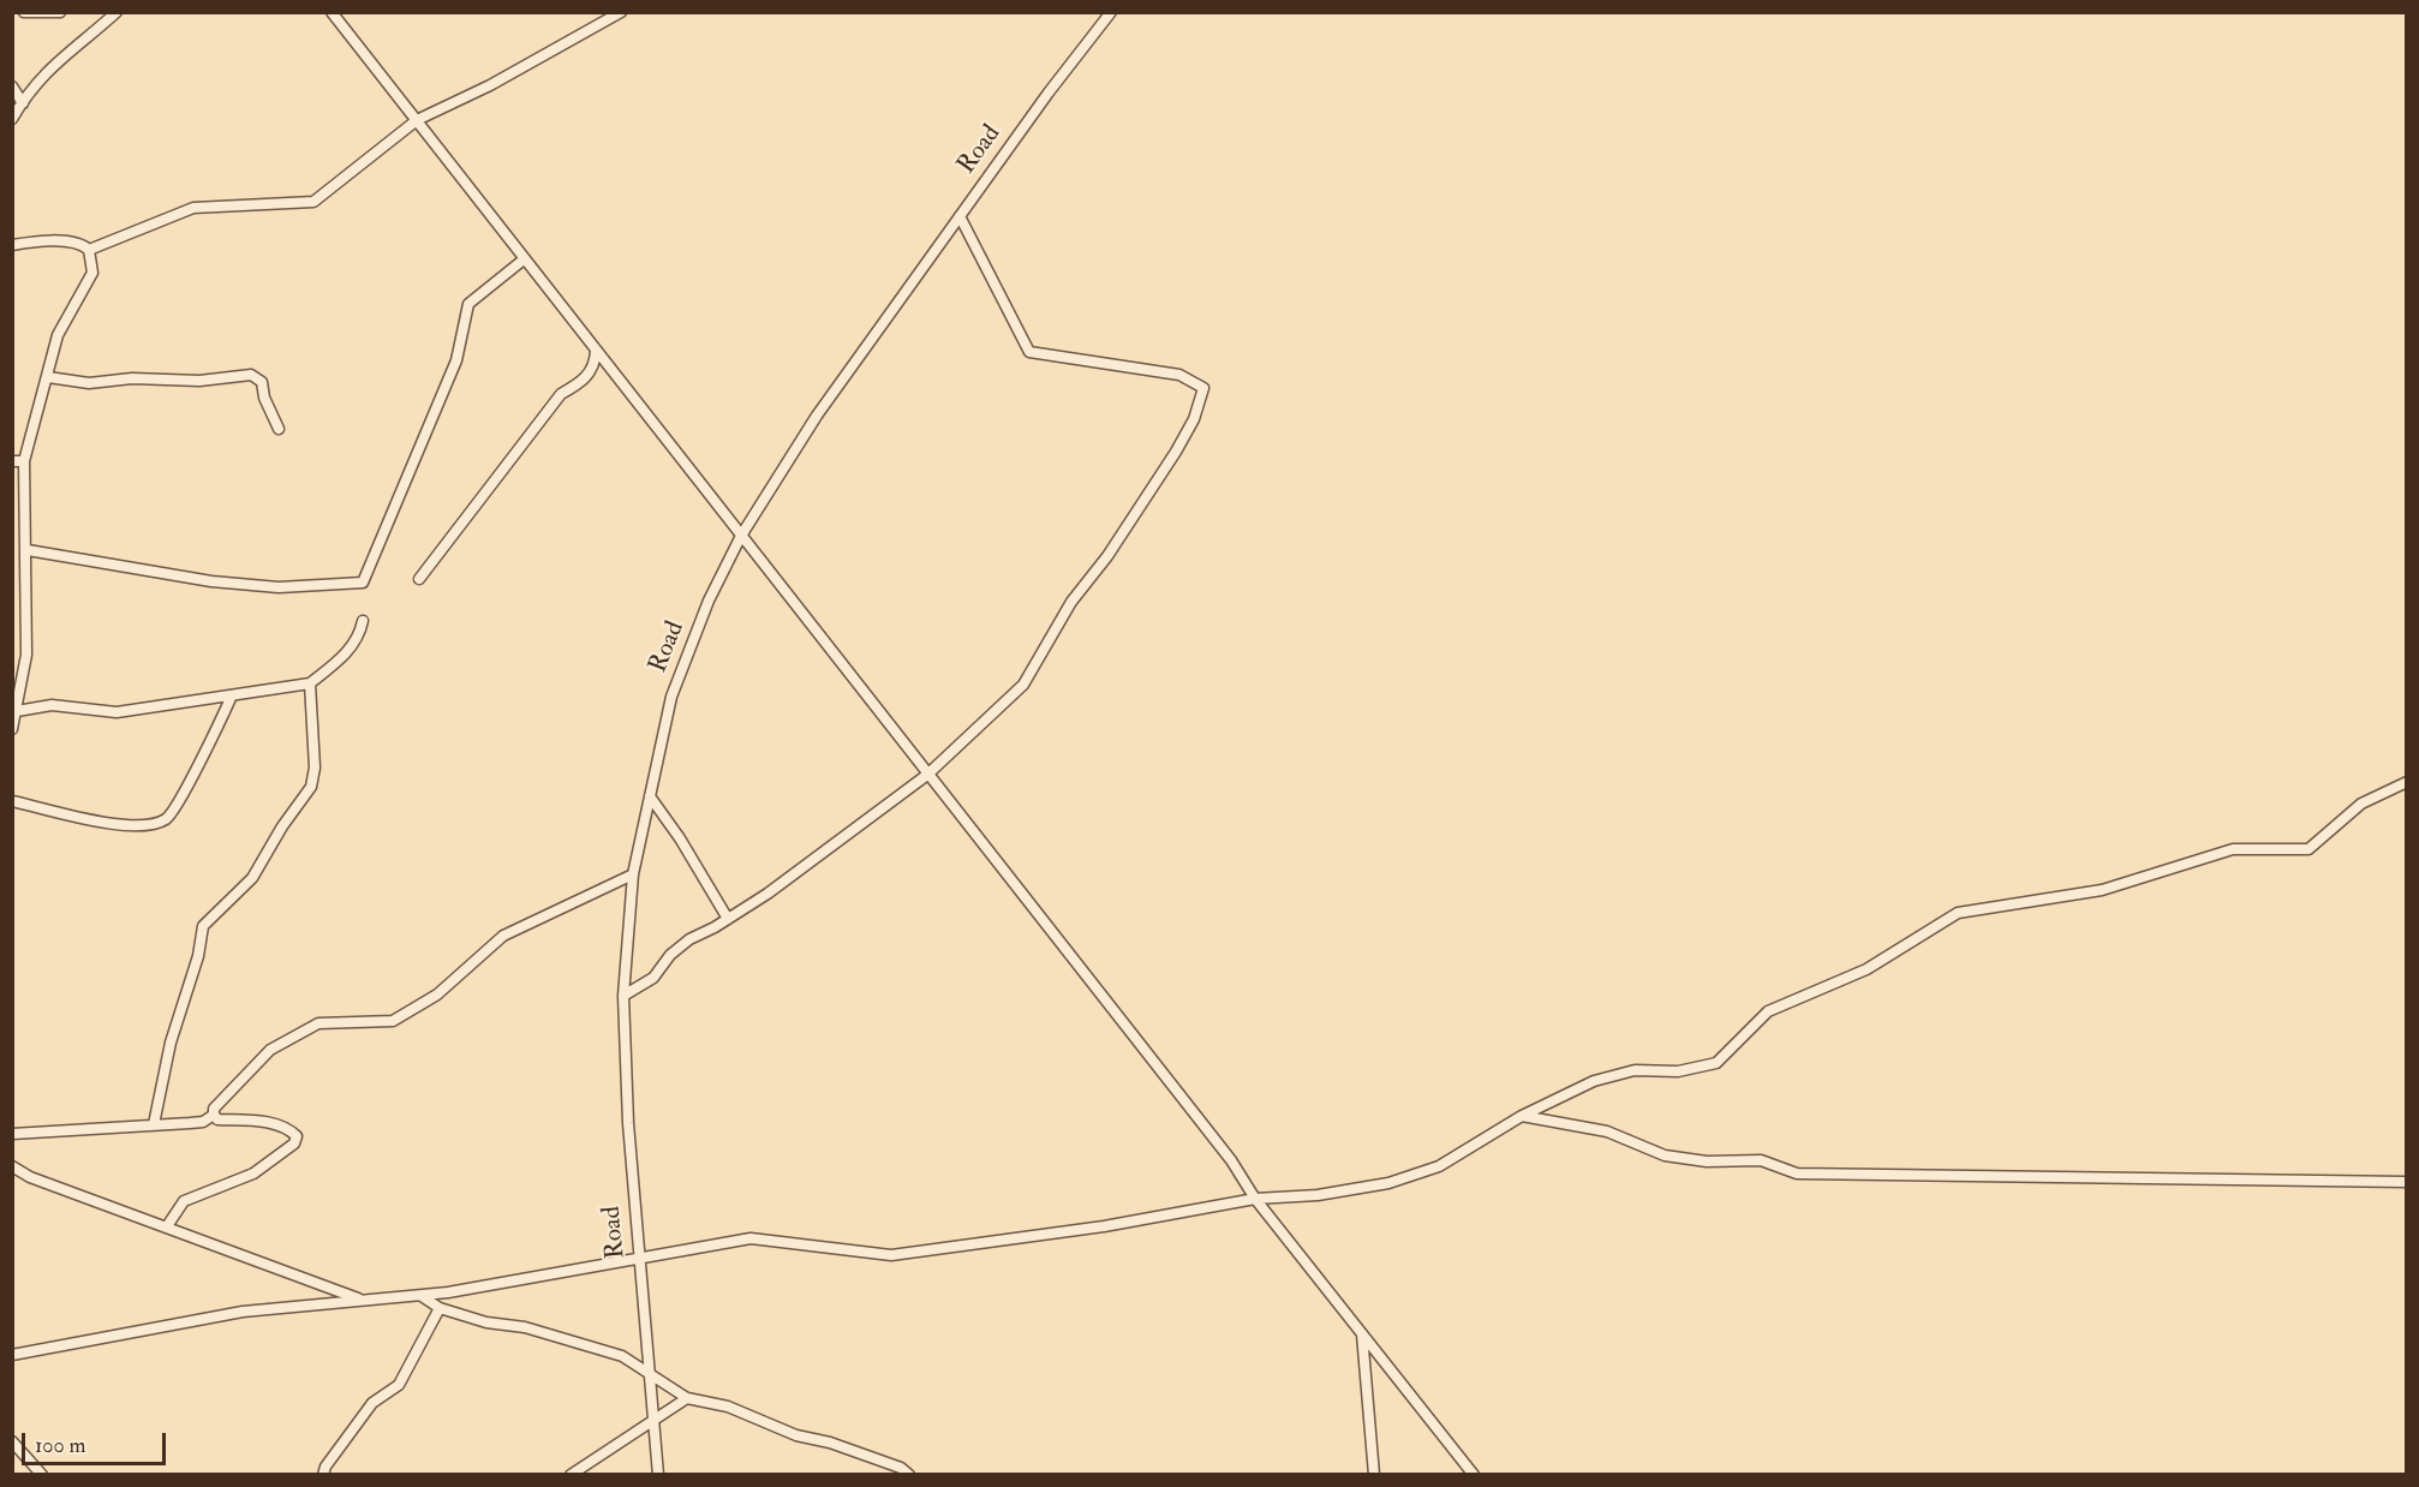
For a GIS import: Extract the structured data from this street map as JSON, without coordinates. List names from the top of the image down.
{
  "streets": {
    "street": ["Road"]
  },
  "scale_bar": "100 m"
}
